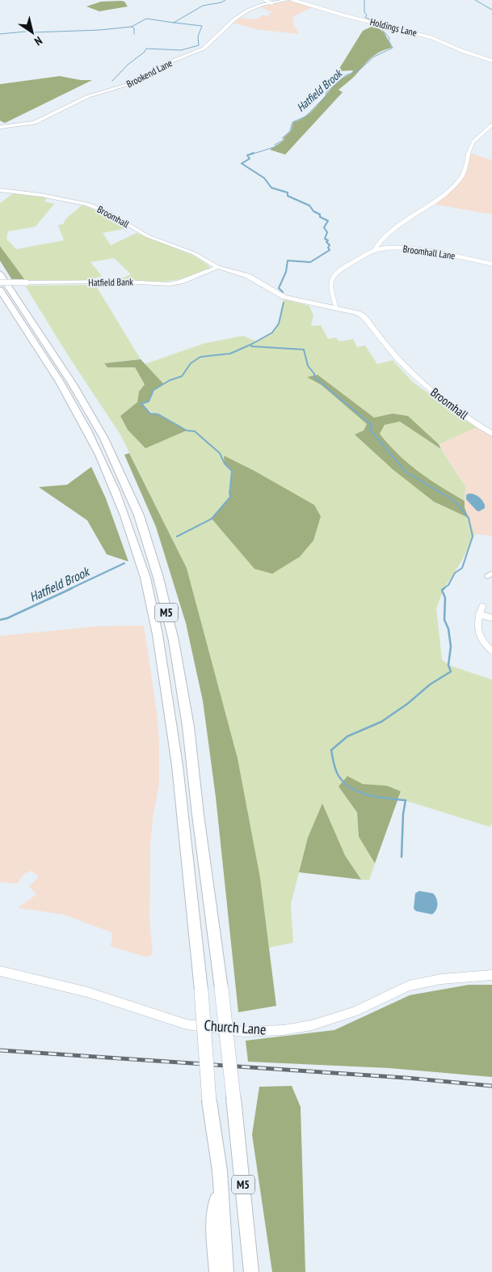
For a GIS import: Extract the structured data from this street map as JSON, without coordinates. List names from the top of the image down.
{
  "streets": {
    "highway": ["M5"],
    "street": [
      "Holdings Lane",
      "Brookend Lane",
      "Broomhall",
      "Broomhall Lane",
      "Hatfield Bank",
      "Church Lane"
    ]
  },
  "crossings": [
    ["Broomhall", "Broomhall Lane"],
    ["Broomhall", "Hatfield Bank"]
  ],
  "water": ["Hatfield Brook"],
  "north": "bottom right"
}
